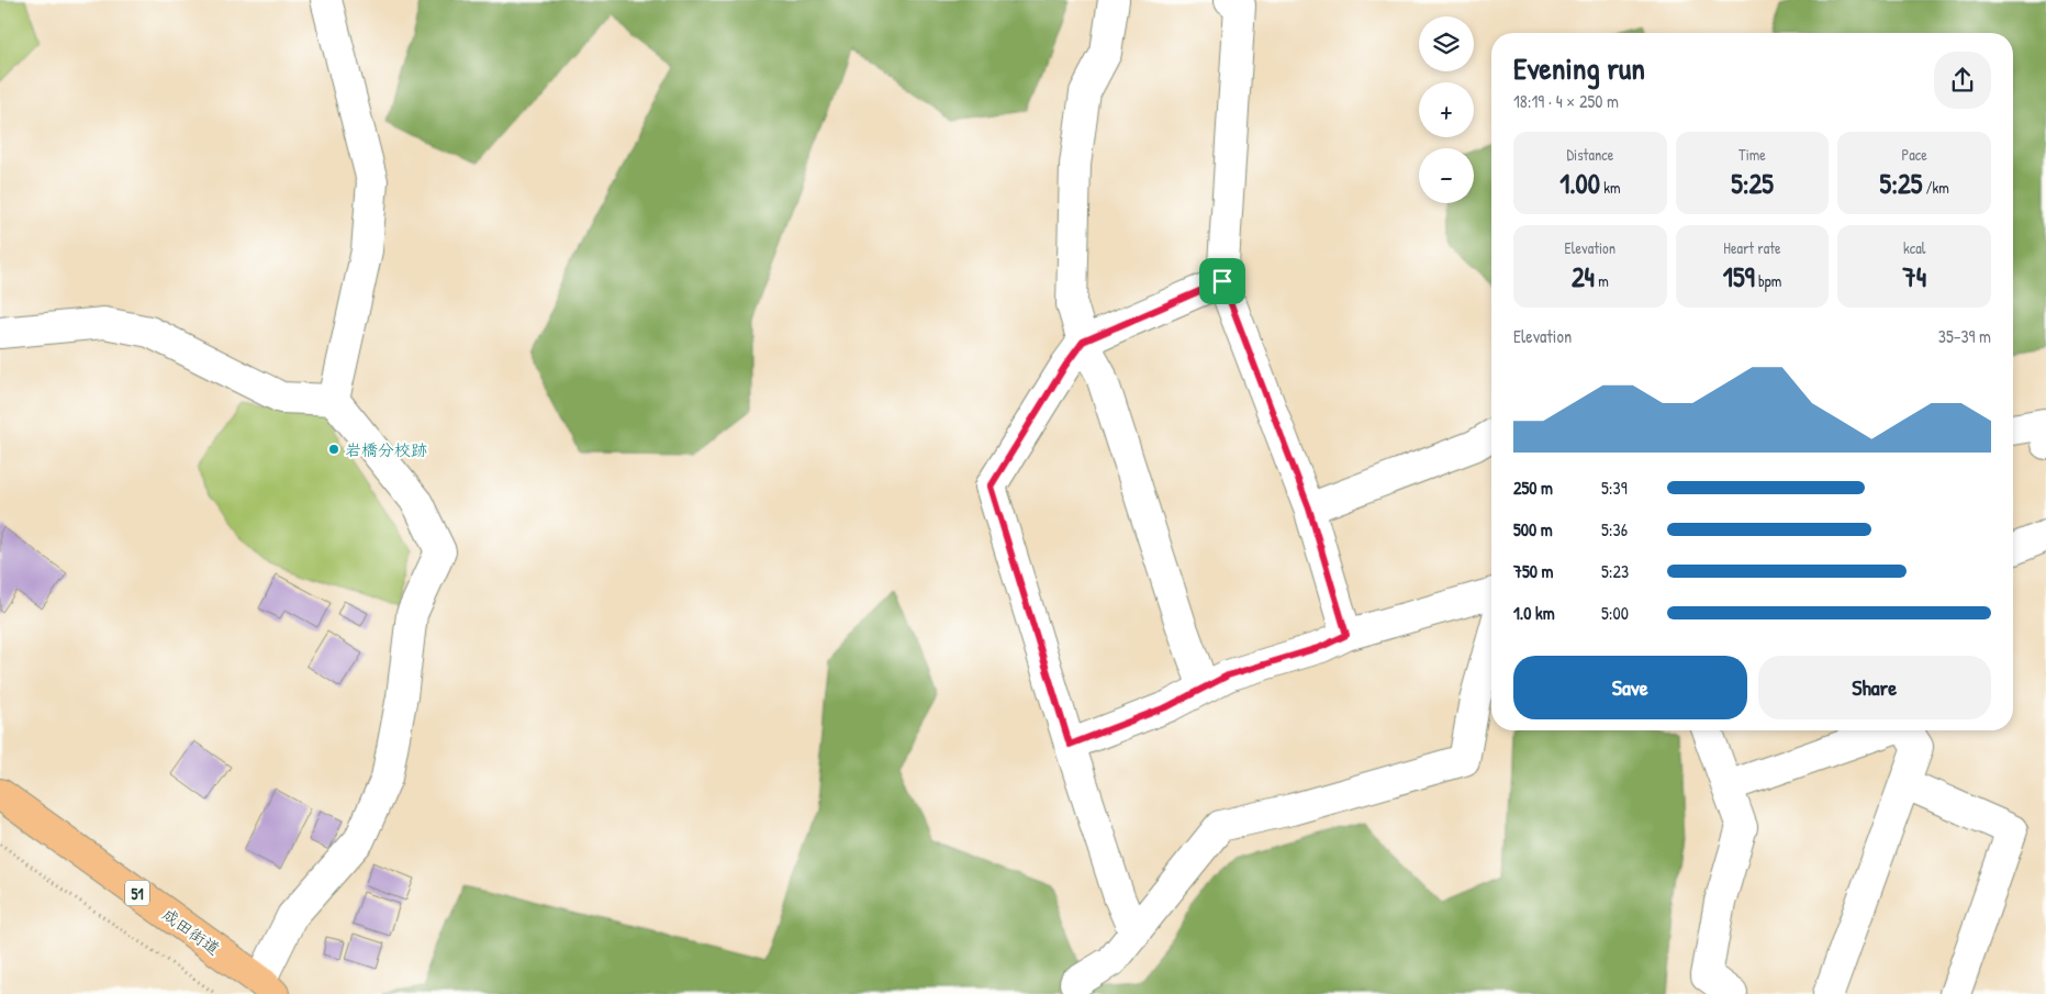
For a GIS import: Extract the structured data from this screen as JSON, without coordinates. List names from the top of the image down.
{
  "streets": {
    "highway": ["51", "成田街道"]
  },
  "places": ["岩橋分校跡"],
  "page": {
    "map_buttons": ["+", "−"],
    "heading": ["Evening run", "18:19 · 4 × 250 m"],
    "stats": [
      ["Distance", "1.00 km"],
      ["Time", "5:25"],
      ["Pace", "5:25 /km"],
      ["Elevation", "24 m"],
      ["Heart rate", "159 bpm"],
      ["kcal", "74"]
    ],
    "chart": ["Elevation", "35–39 m"],
    "list": [
      {
        "name": "250 m",
        "note": "5:39"
      },
      {
        "name": "500 m",
        "note": "5:36"
      },
      {
        "name": "750 m",
        "note": "5:23"
      },
      {
        "name": "1.0 km",
        "note": "5:00"
      }
    ],
    "buttons": ["Save", "Share"]
  }
}
